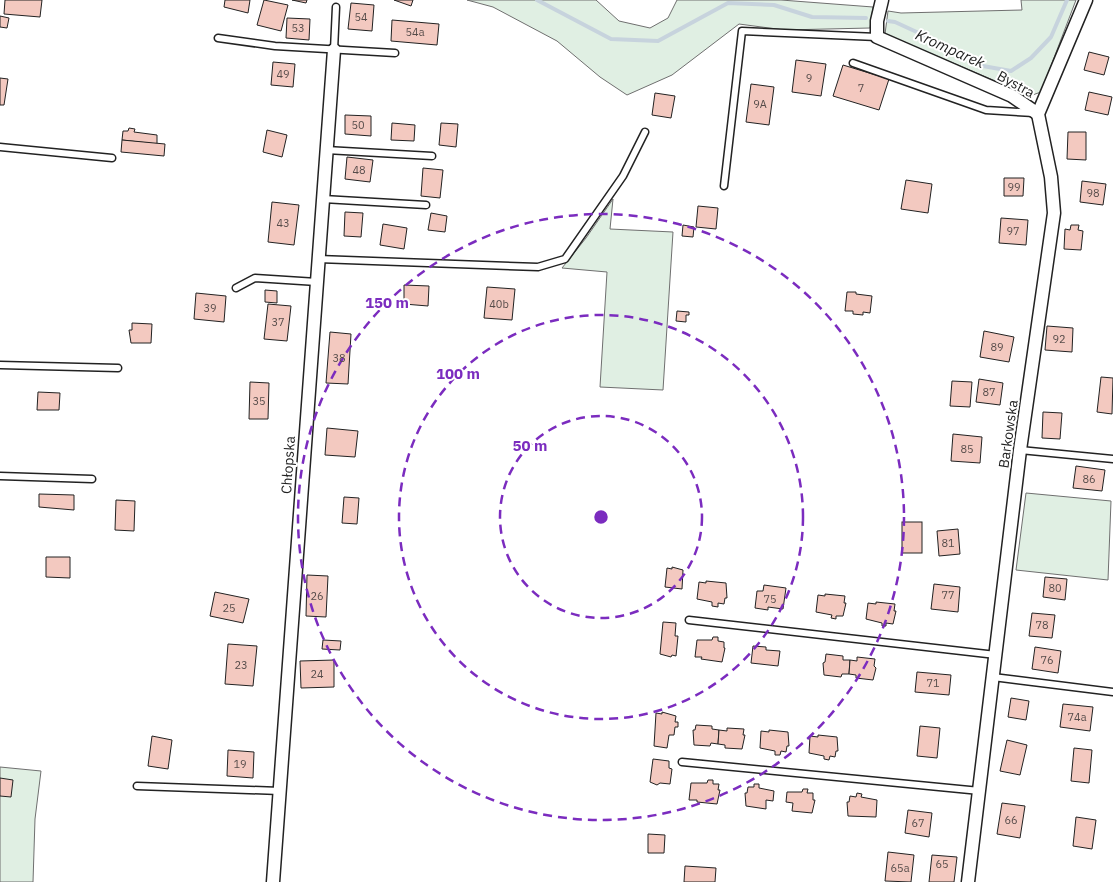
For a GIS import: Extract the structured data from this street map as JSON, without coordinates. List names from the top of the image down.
{
  "streets": {
    "street": ["Bystra", "Barkowska", "Chłopska"]
  },
  "crossings": [
    ["Bystra", "Barkowska"]
  ],
  "water": ["Kromparek"],
  "house_numbers": [
    "54",
    "53",
    "54a",
    "49",
    "9",
    "7",
    "9A",
    "50",
    "48",
    "99",
    "98",
    "43",
    "97",
    "40b",
    "39",
    "37",
    "92",
    "89",
    "38",
    "87",
    "35",
    "85",
    "86",
    "81",
    "80",
    "77",
    "26",
    "75",
    "25",
    "78",
    "76",
    "23",
    "24",
    "71",
    "74a",
    "19",
    "66",
    "67",
    "65",
    "65a"
  ],
  "rings": ["150 m", "100 m", "50 m"]
}
